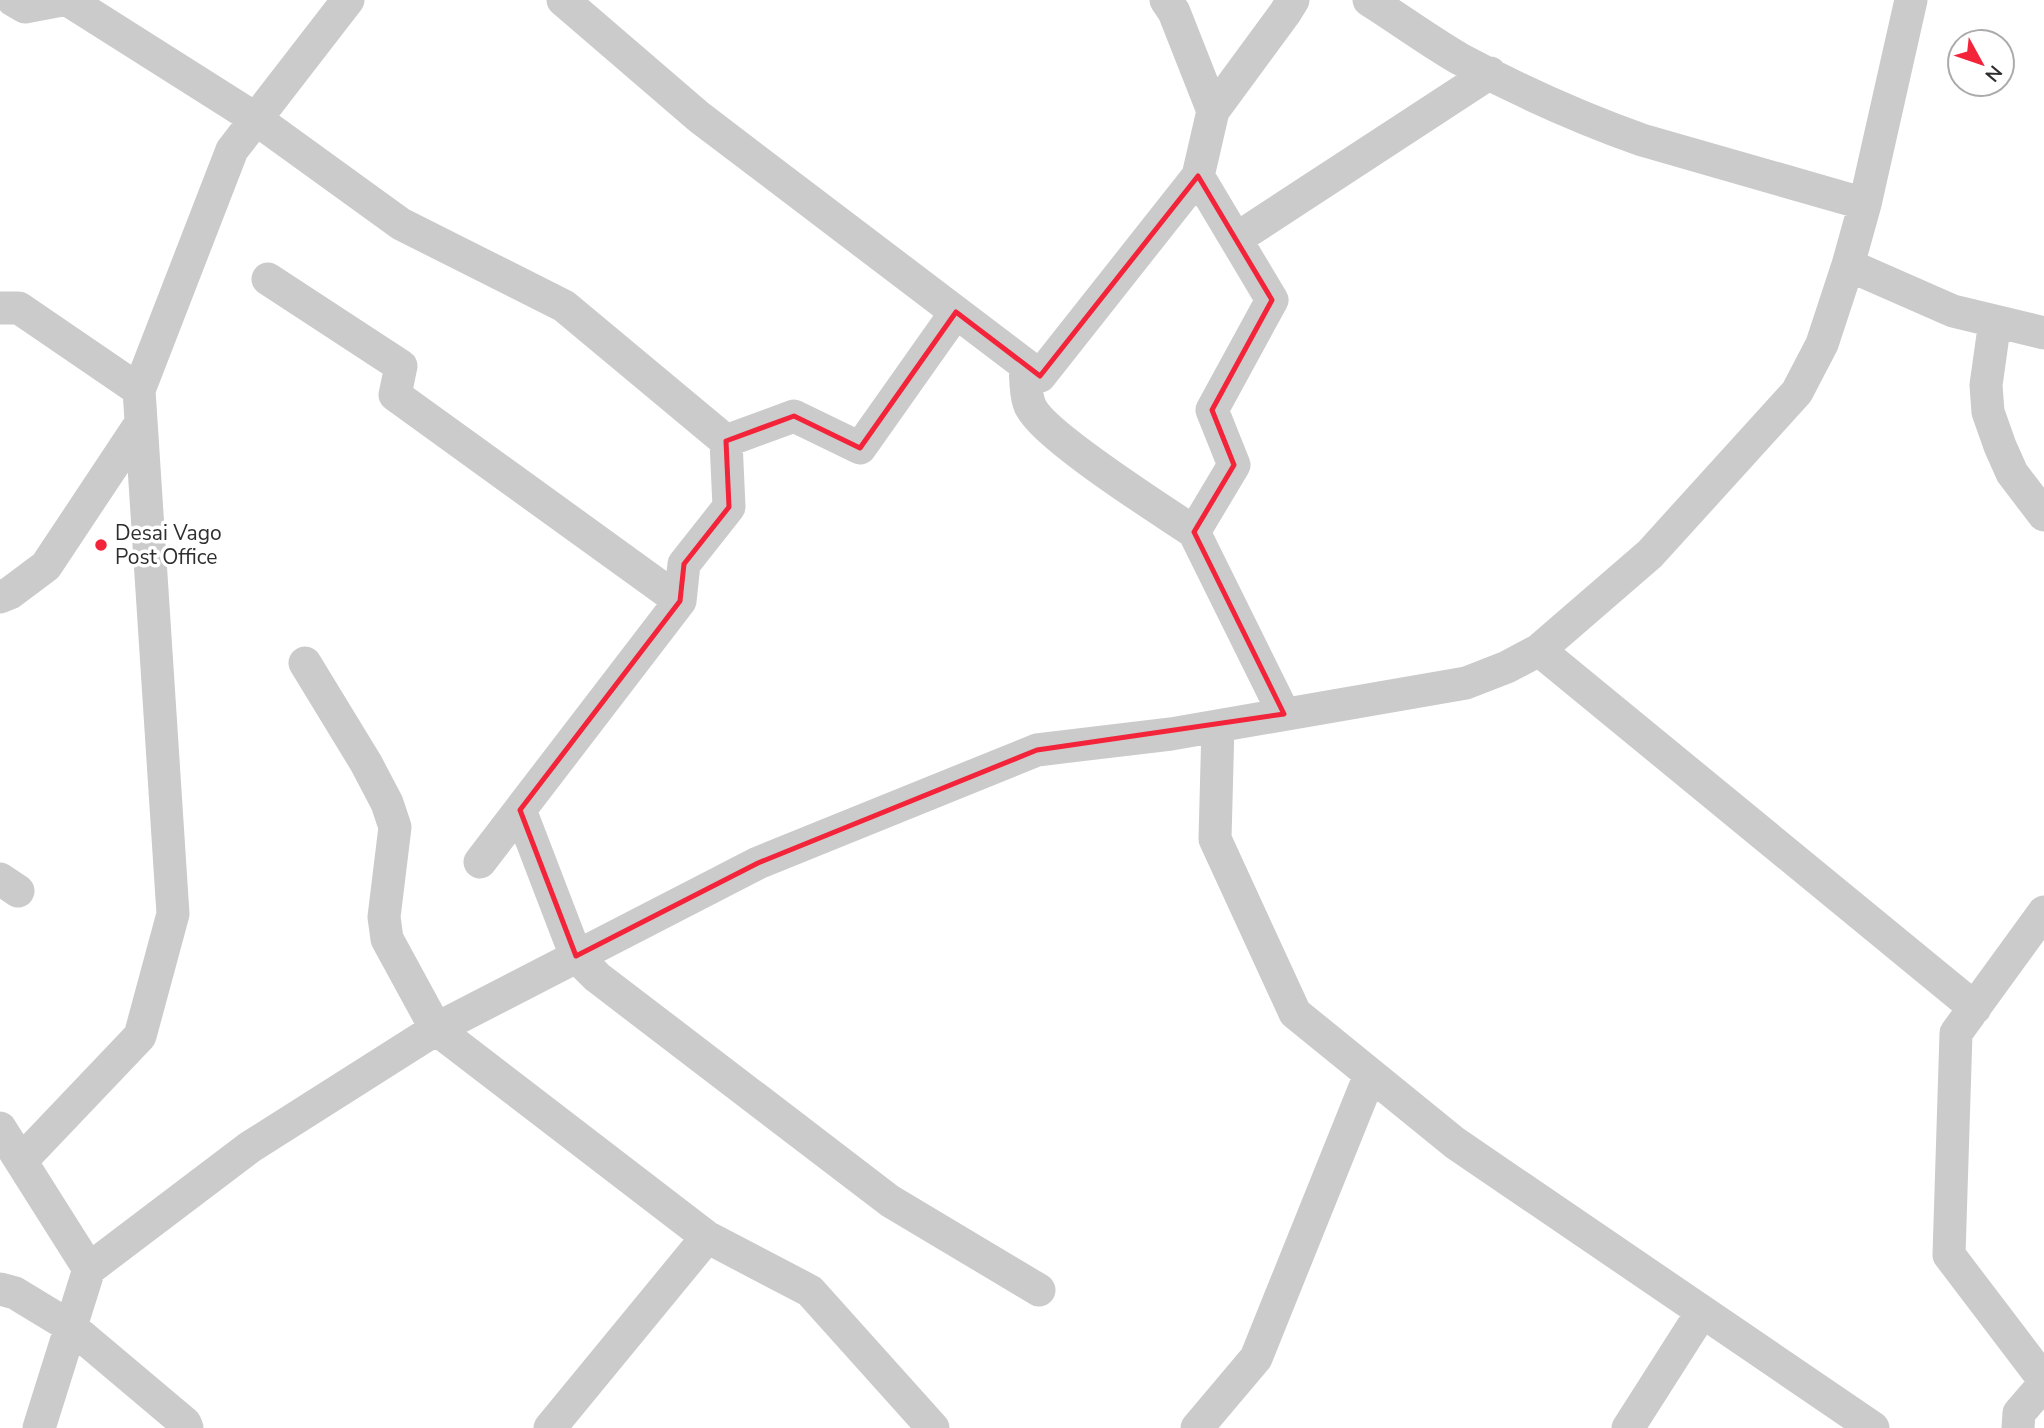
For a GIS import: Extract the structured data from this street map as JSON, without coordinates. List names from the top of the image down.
{
  "places": ["Desai Vago Post Office"],
  "north": "bottom right"
}
